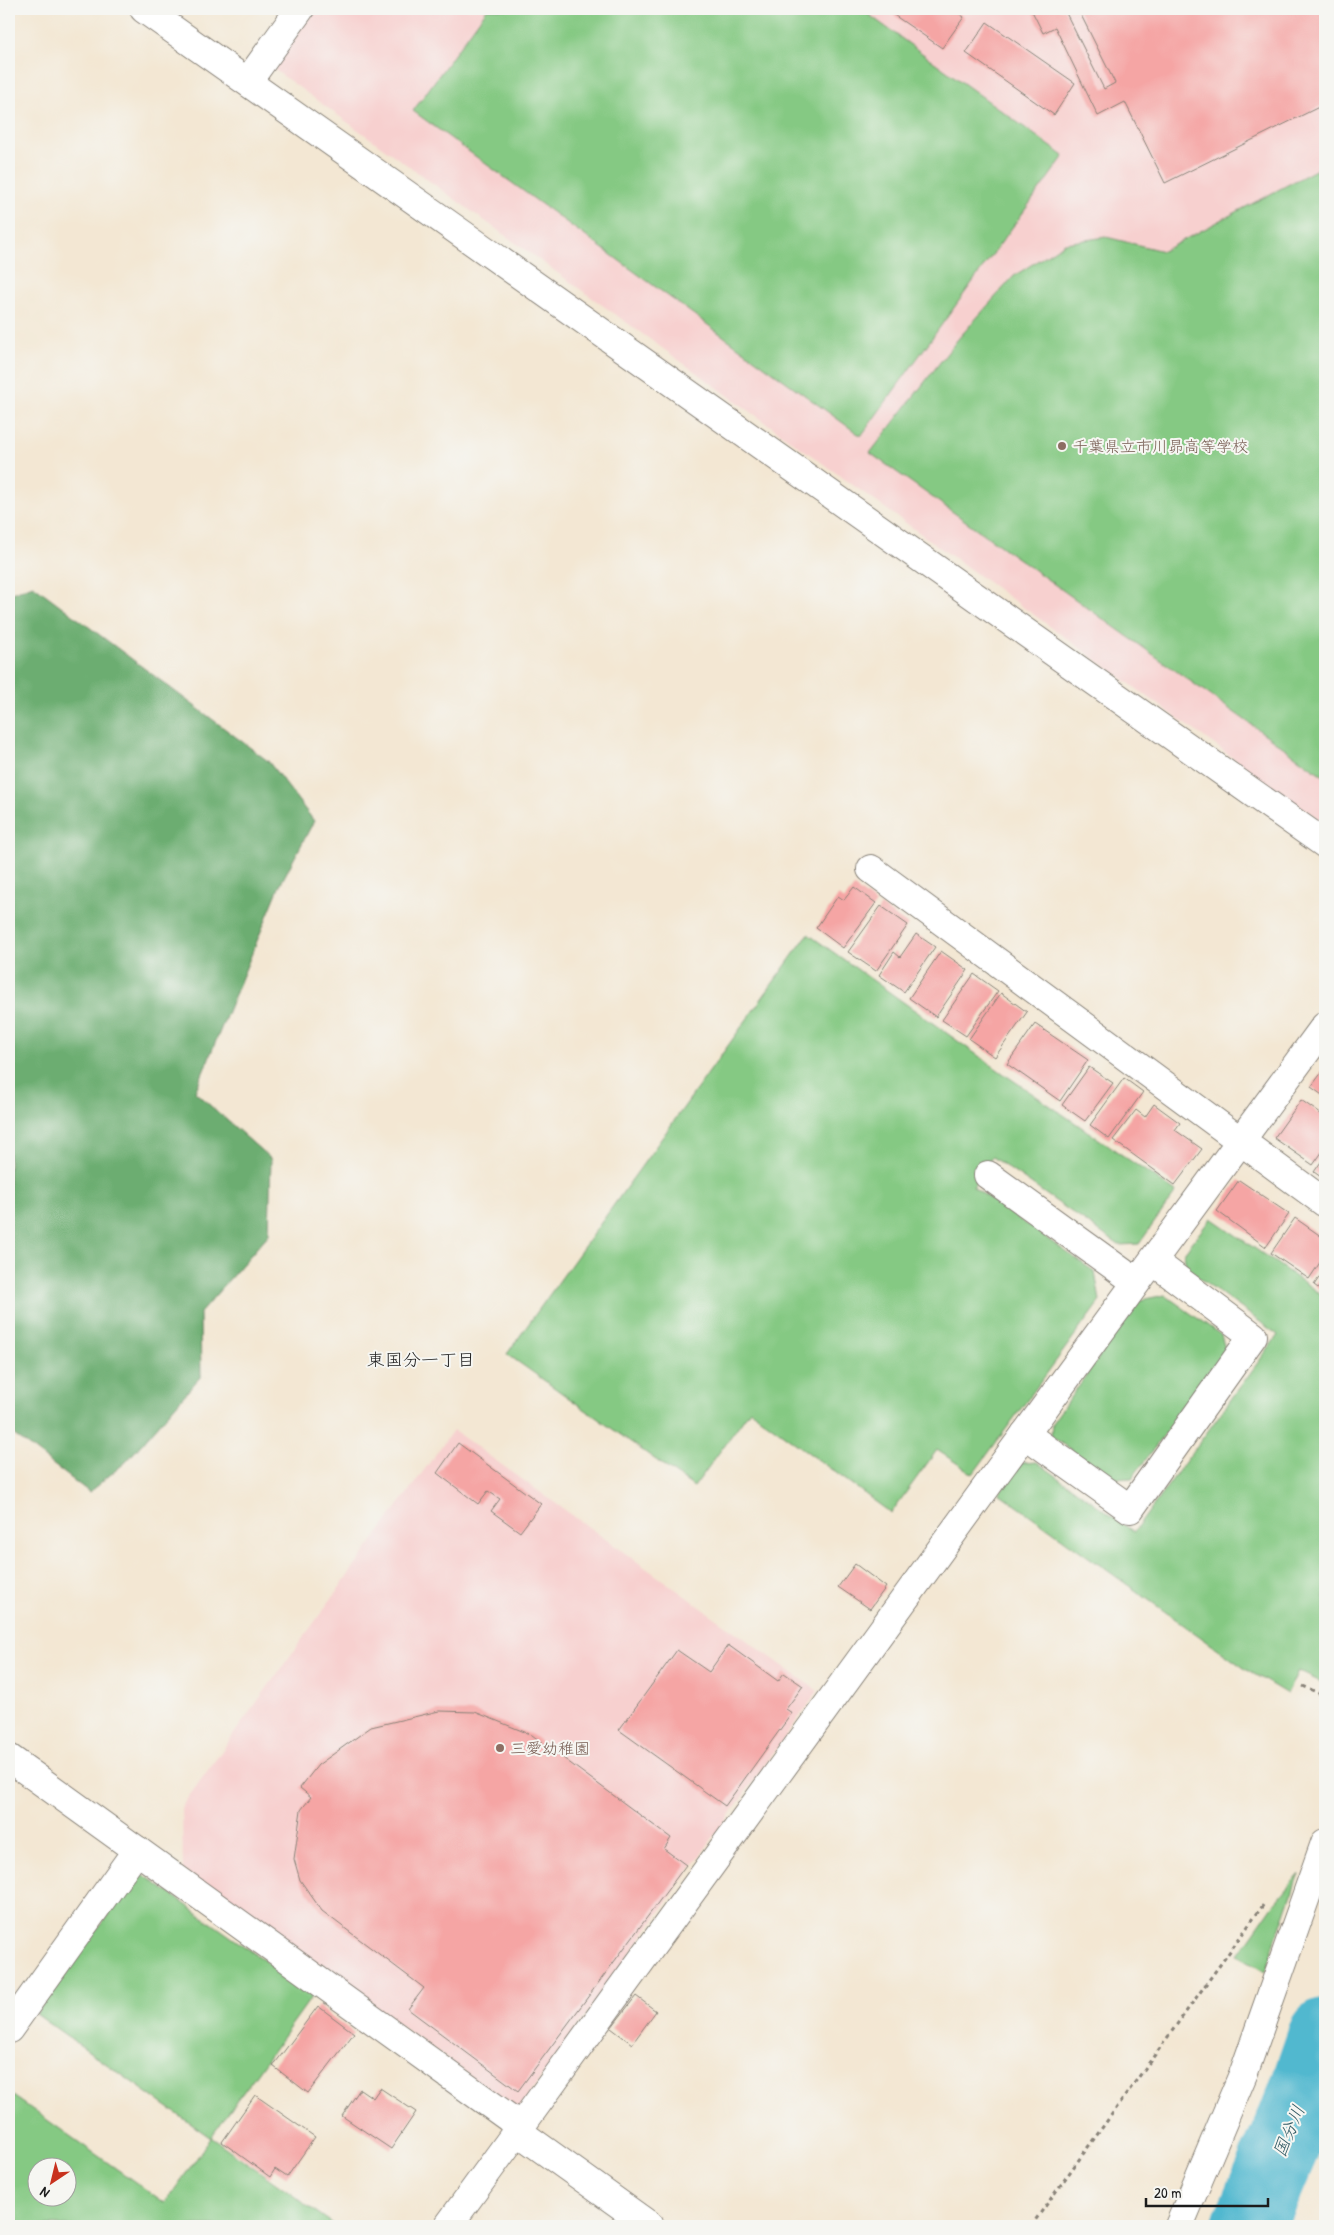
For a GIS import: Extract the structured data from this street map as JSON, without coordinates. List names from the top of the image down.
{
  "districts": ["東国分一丁目"],
  "water": ["国分川"],
  "places": ["千葉県立市川昴高等学校", "三愛幼稚園"],
  "scale_bar": "20 m",
  "north": "bottom left"
}
